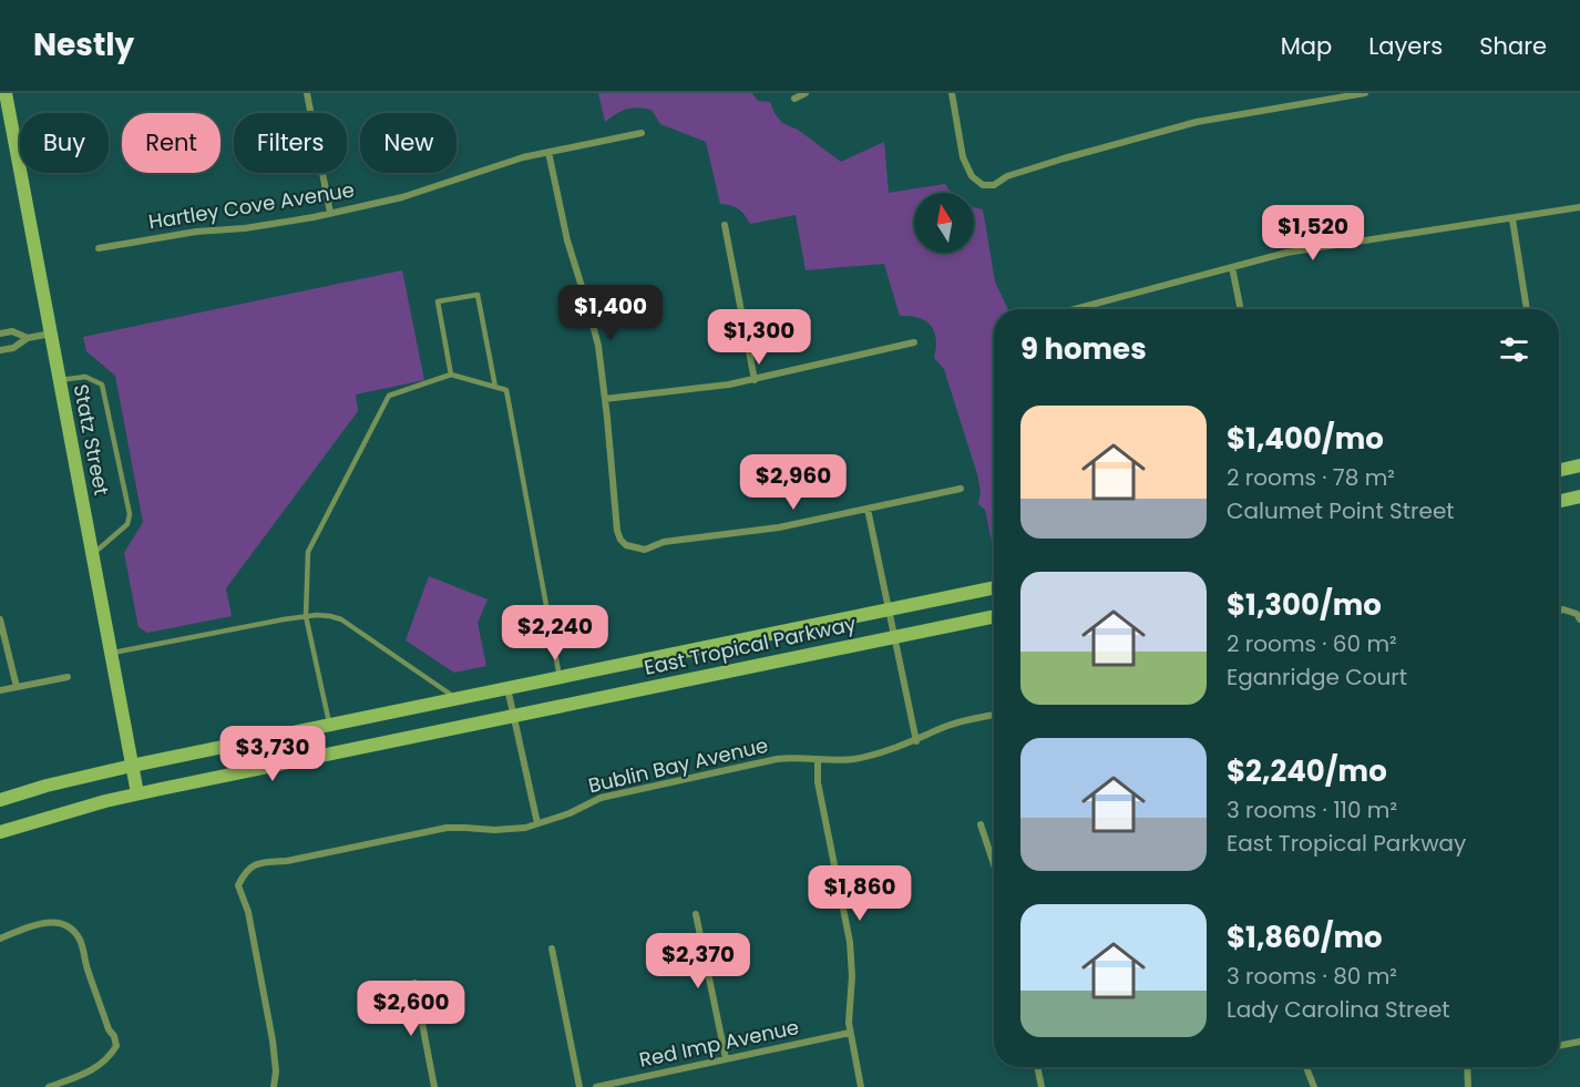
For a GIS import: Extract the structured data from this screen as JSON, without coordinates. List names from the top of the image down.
{
  "streets": {
    "main road": ["Statz Street", "East Tropical Parkway"],
    "street": ["Hartley Cove Avenue", "Bublin Bay Avenue", "Red Imp Avenue"]
  },
  "crossings": [
    ["Statz Street", "East Tropical Parkway"]
  ],
  "north": "top",
  "page": {
    "header": "Nestly",
    "nav": ["Map", "Layers", "Share"],
    "chip": [
      "Buy",
      "Rent",
      "Filters",
      "New"
    ],
    "price": [
      "$1,520",
      "$1,400",
      "$1,300",
      "$2,960",
      "$2,240",
      "$3,730",
      "$1,860",
      "$2,370",
      "$2,600"
    ],
    "heading": "9 homes",
    "list": [
      {
        "name": "$1,400/mo",
        "note": "2 rooms · 78 m² · Calumet Point Street"
      },
      {
        "name": "$1,300/mo",
        "note": "2 rooms · 60 m² · Eganridge Court"
      },
      {
        "name": "$2,240/mo",
        "note": "3 rooms · 110 m² · East Tropical Parkway"
      },
      {
        "name": "$1,860/mo",
        "note": "3 rooms · 80 m² · Lady Carolina Street"
      }
    ]
  }
}
